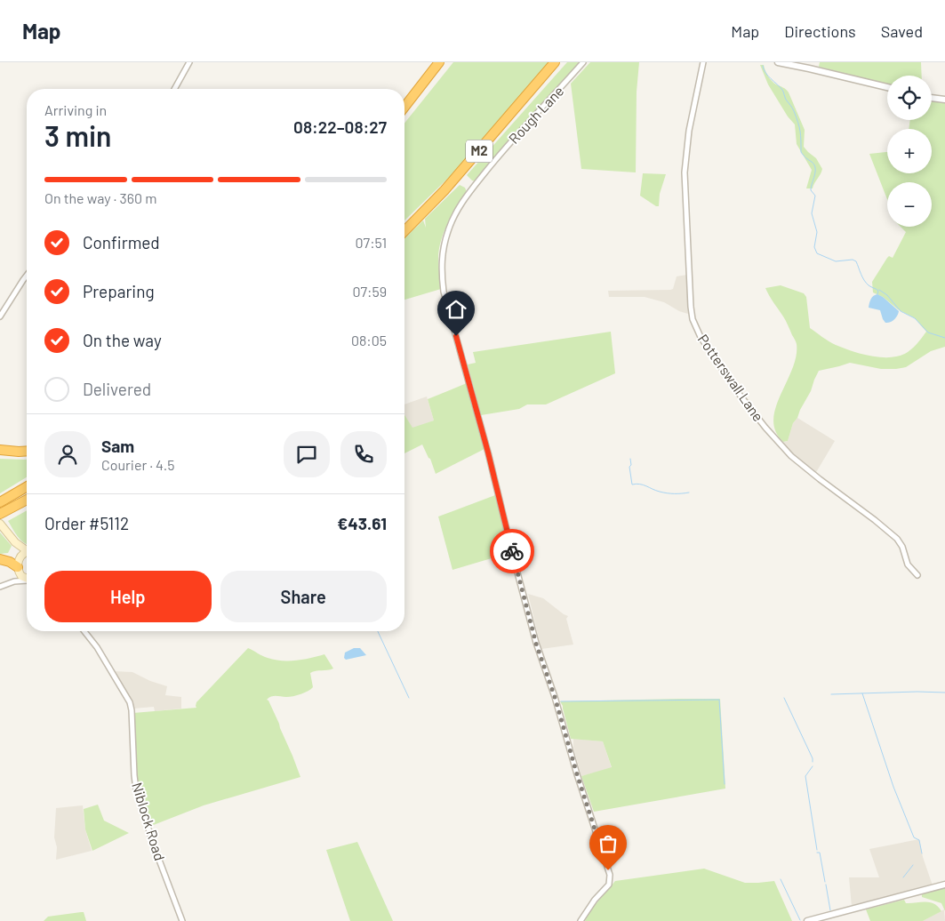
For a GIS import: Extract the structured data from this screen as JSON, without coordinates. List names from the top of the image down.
{
  "streets": {
    "highway": ["M2"],
    "street": ["Rough Lane", "Potterswall Lane", "Niblock Road"]
  },
  "page": {
    "header": "Map",
    "nav": ["Map", "Directions", "Saved"],
    "map_buttons": ["+", "−"],
    "heading": ["3 min", "Arriving in", "08:22–08:27"],
    "panel": [
      "Sam",
      "Courier · 4.5",
      "Order #5112",
      "€43.61"
    ],
    "bar": "On the way · 360 m",
    "list": [
      ["Confirmed", "07:51"],
      ["Preparing", "07:59"],
      ["On the way", "08:05"],
      "Delivered"
    ],
    "buttons": ["Help", "Share"]
  }
}
